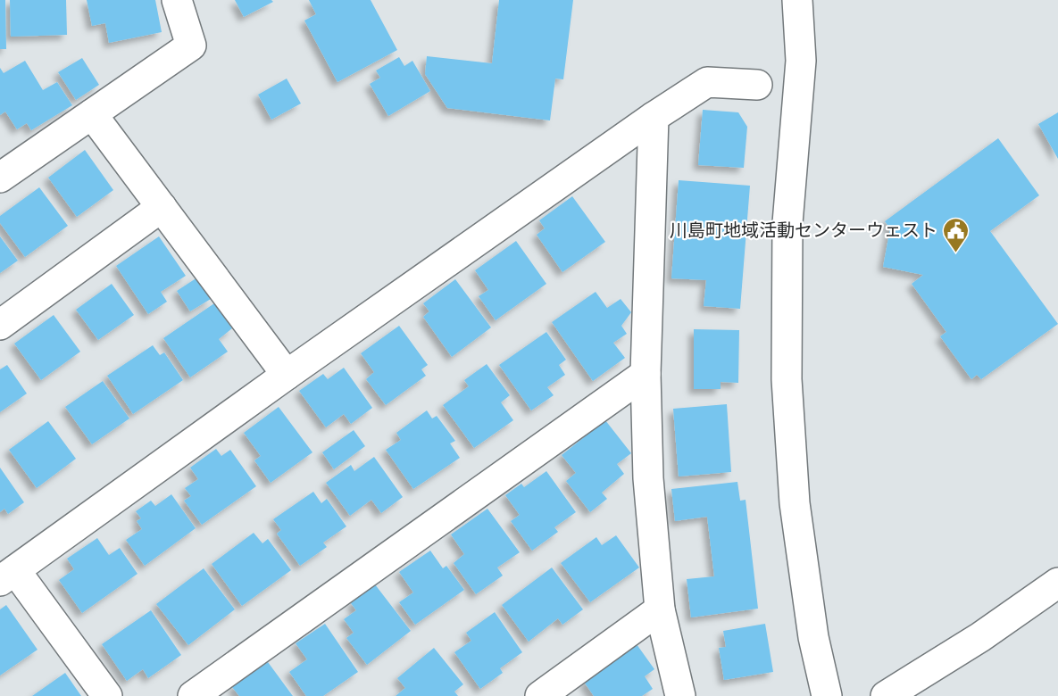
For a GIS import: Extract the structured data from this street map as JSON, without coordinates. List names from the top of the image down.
{
  "places": {
    "public building": ["川島町地域活動センターウェスト"]
  }
}
